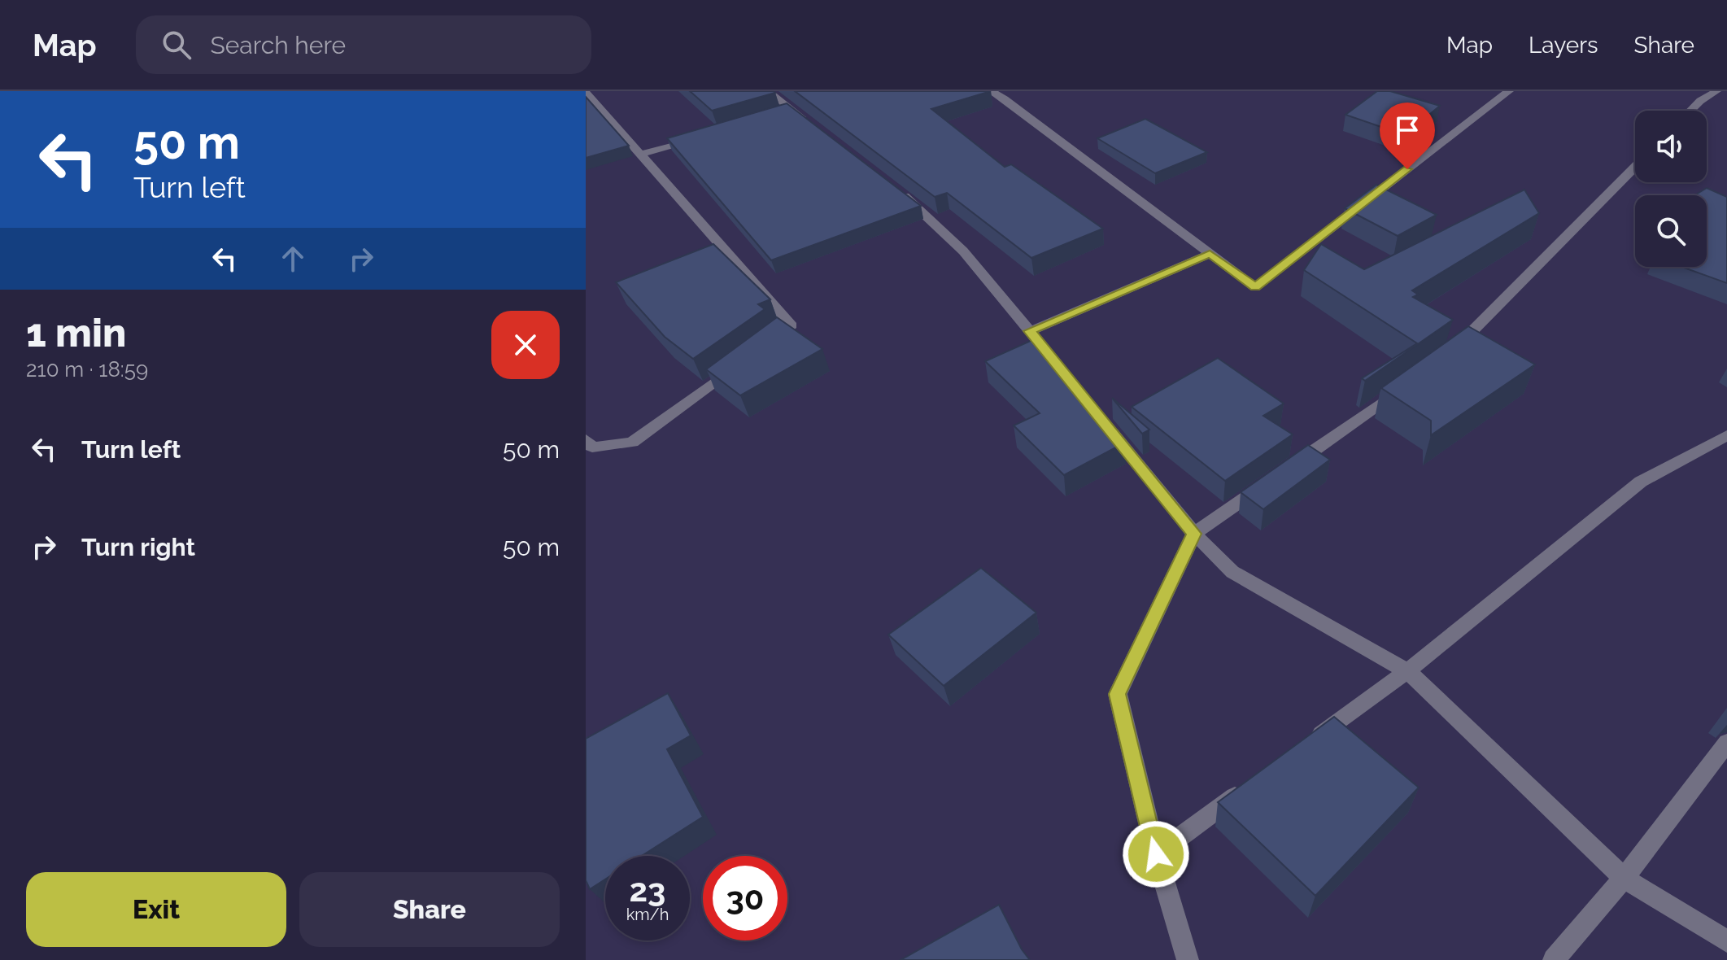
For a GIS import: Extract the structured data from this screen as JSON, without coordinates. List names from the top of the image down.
{
  "page": {
    "header": "Map",
    "search": "Search here",
    "nav": ["Map", "Layers", "Share"],
    "turn": ["50 m", "Turn left"],
    "heading": ["1 min", "210 m · 18:59"],
    "list": [
      {
        "name": "Turn left",
        "value": "50 m"
      },
      {
        "name": "Turn right",
        "value": "50 m"
      }
    ],
    "speed": "23 km/h",
    "limit": "30",
    "buttons": ["Exit", "Share"]
  }
}
